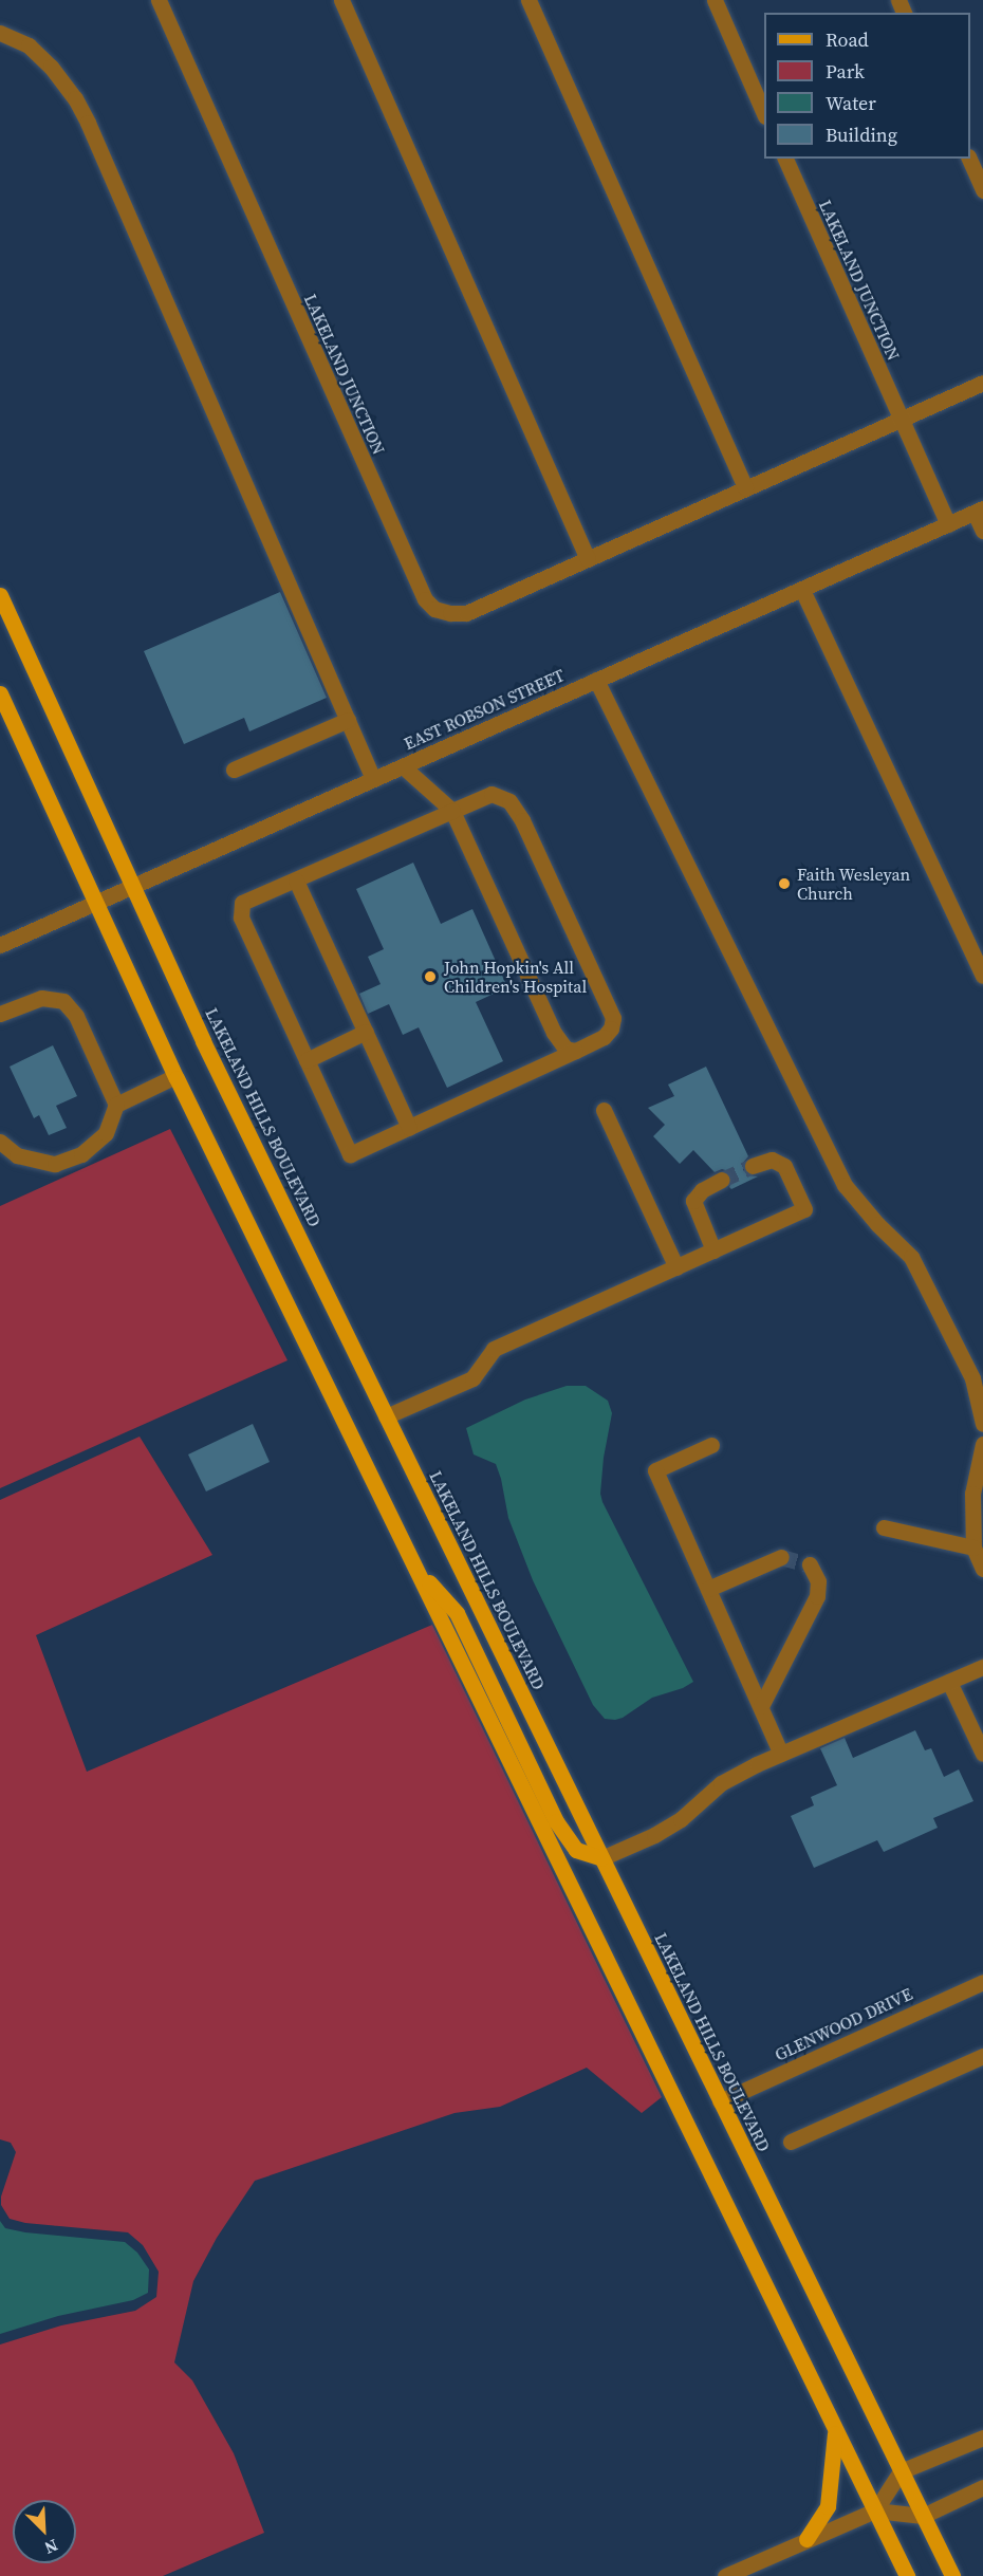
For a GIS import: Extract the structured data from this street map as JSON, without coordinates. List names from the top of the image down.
{
  "streets": {
    "main road": ["LAKELAND HILLS BOULEVARD"],
    "street": ["LAKELAND JUNCTION", "EAST ROBSON STREET", "GLENWOOD DRIVE"]
  },
  "crossings": [
    ["EAST ROBSON STREET", "LAKELAND HILLS BOULEVARD"],
    ["LAKELAND HILLS BOULEVARD", "GLENWOOD DRIVE"]
  ],
  "places": ["Faith Wesleyan Church", "John Hopkin's All Children's Hospital"],
  "legend": [
    "Road",
    "Park",
    "Water",
    "Building"
  ],
  "north": "bottom right"
}
